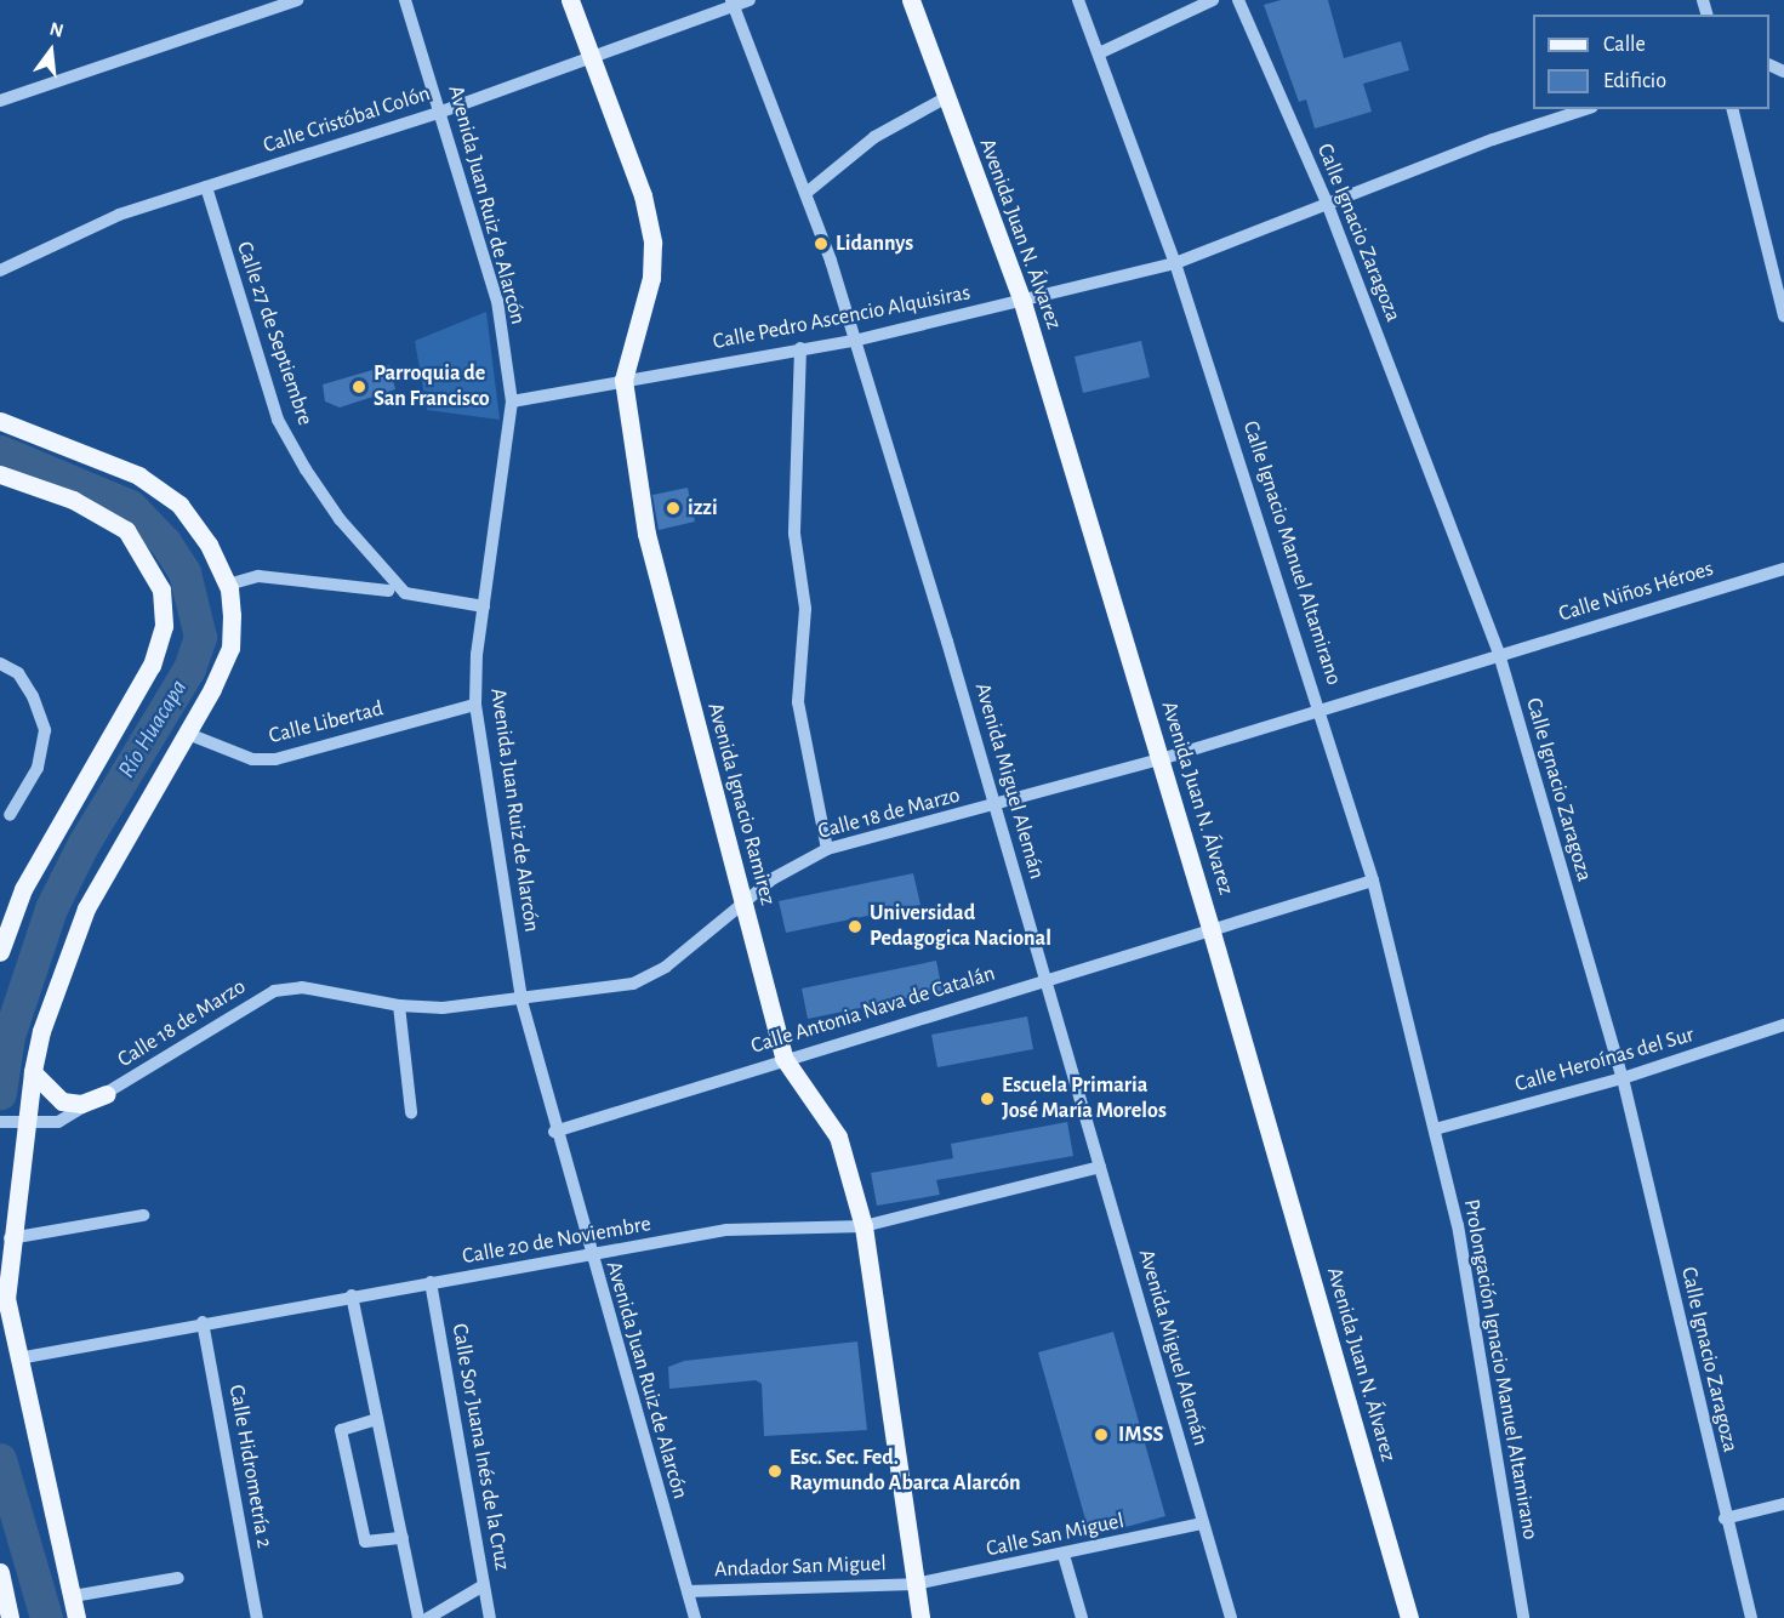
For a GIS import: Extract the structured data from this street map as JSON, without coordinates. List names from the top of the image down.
{
  "streets": {
    "main road": ["Avenida Juan N. Álvarez", "Avenida Ignacio Ramirez"],
    "street": [
      "Calle Cristóbal Colón",
      "Avenida Juan Ruiz de Alarcón",
      "Calle Ignacio Zaragoza",
      "Calle Pedro Ascencio Alquisiras",
      "Calle 27 de Septiembre",
      "Calle Ignacio Manuel Altamirano",
      "Calle Niños Héroes",
      "Calle Libertad",
      "Avenida Miguel Alemán",
      "Calle 18 de Marzo",
      "Calle Antonia Nava de Catalán",
      "Calle Heroínas del Sur",
      "Calle 20 de Noviembre",
      "Prolongación Ignacio Manuel Altamirano",
      "Calle Sor Juana Inés de la Cruz",
      "Calle Hidrometría 2",
      "Calle San Miguel",
      "Andador San Miguel"
    ]
  },
  "crossings": [
    ["Calle Cristóbal Colón", "Avenida Juan Ruiz de Alarcón"],
    ["Calle Cristóbal Colón", "Calle 27 de Septiembre"],
    ["Calle Cristóbal Colón", "Avenida Miguel Alemán"],
    ["Calle Cristóbal Colón", "Avenida Ignacio Ramirez"],
    ["Avenida Juan Ruiz de Alarcón", "Calle Pedro Ascencio Alquisiras"],
    ["Avenida Juan Ruiz de Alarcón", "Calle 27 de Septiembre"],
    ["Avenida Juan Ruiz de Alarcón", "Calle Libertad"],
    ["Avenida Juan Ruiz de Alarcón", "Calle 18 de Marzo"],
    ["Avenida Juan Ruiz de Alarcón", "Calle Antonia Nava de Catalán"],
    ["Avenida Juan Ruiz de Alarcón", "Calle 20 de Noviembre"],
    ["Avenida Juan Ruiz de Alarcón", "Andador San Miguel"],
    ["Calle Ignacio Zaragoza", "Calle Pedro Ascencio Alquisiras"],
    ["Calle Ignacio Zaragoza", "Calle Niños Héroes"],
    ["Calle Ignacio Zaragoza", "Calle 18 de Marzo"],
    ["Calle Ignacio Zaragoza", "Calle Heroínas del Sur"],
    ["Avenida Juan N. Álvarez", "Calle Pedro Ascencio Alquisiras"],
    ["Avenida Juan N. Álvarez", "Calle 18 de Marzo"],
    ["Avenida Juan N. Álvarez", "Calle Antonia Nava de Catalán"],
    ["Calle Pedro Ascencio Alquisiras", "Calle Ignacio Manuel Altamirano"],
    ["Calle Pedro Ascencio Alquisiras", "Avenida Miguel Alemán"],
    ["Calle Pedro Ascencio Alquisiras", "Avenida Ignacio Ramirez"],
    ["Calle Ignacio Manuel Altamirano", "Calle 18 de Marzo"],
    ["Calle Ignacio Manuel Altamirano", "Calle Antonia Nava de Catalán"],
    ["Calle Ignacio Manuel Altamirano", "Calle Heroínas del Sur"],
    ["Calle Ignacio Manuel Altamirano", "Prolongación Ignacio Manuel Altamirano"],
    ["Calle Niños Héroes", "Calle 18 de Marzo"],
    ["Avenida Miguel Alemán", "Calle 18 de Marzo"],
    ["Avenida Miguel Alemán", "Calle Antonia Nava de Catalán"],
    ["Avenida Miguel Alemán", "Calle 20 de Noviembre"],
    ["Avenida Miguel Alemán", "Calle San Miguel"],
    ["Avenida Ignacio Ramirez", "Calle 18 de Marzo"],
    ["Avenida Ignacio Ramirez", "Calle Antonia Nava de Catalán"],
    ["Avenida Ignacio Ramirez", "Calle 20 de Noviembre"],
    ["Avenida Ignacio Ramirez", "Calle San Miguel"],
    ["Avenida Ignacio Ramirez", "Andador San Miguel"],
    ["Calle Heroínas del Sur", "Prolongación Ignacio Manuel Altamirano"],
    ["Calle 20 de Noviembre", "Calle Sor Juana Inés de la Cruz"],
    ["Calle 20 de Noviembre", "Calle Hidrometría 2"],
    ["Calle San Miguel", "Andador San Miguel"]
  ],
  "water": ["Río Huacapa"],
  "places": [
    "Lidannys",
    "Parroquia de San Francisco",
    "izzi",
    "Universidad Pedagogica Nacional",
    "Escuela Primaria José María Morelos",
    "IMSS",
    "Esc. Sec. Fed. Raymundo Abarca Alarcón"
  ],
  "legend": ["Calle", "Edificio"],
  "north": "top"
}
